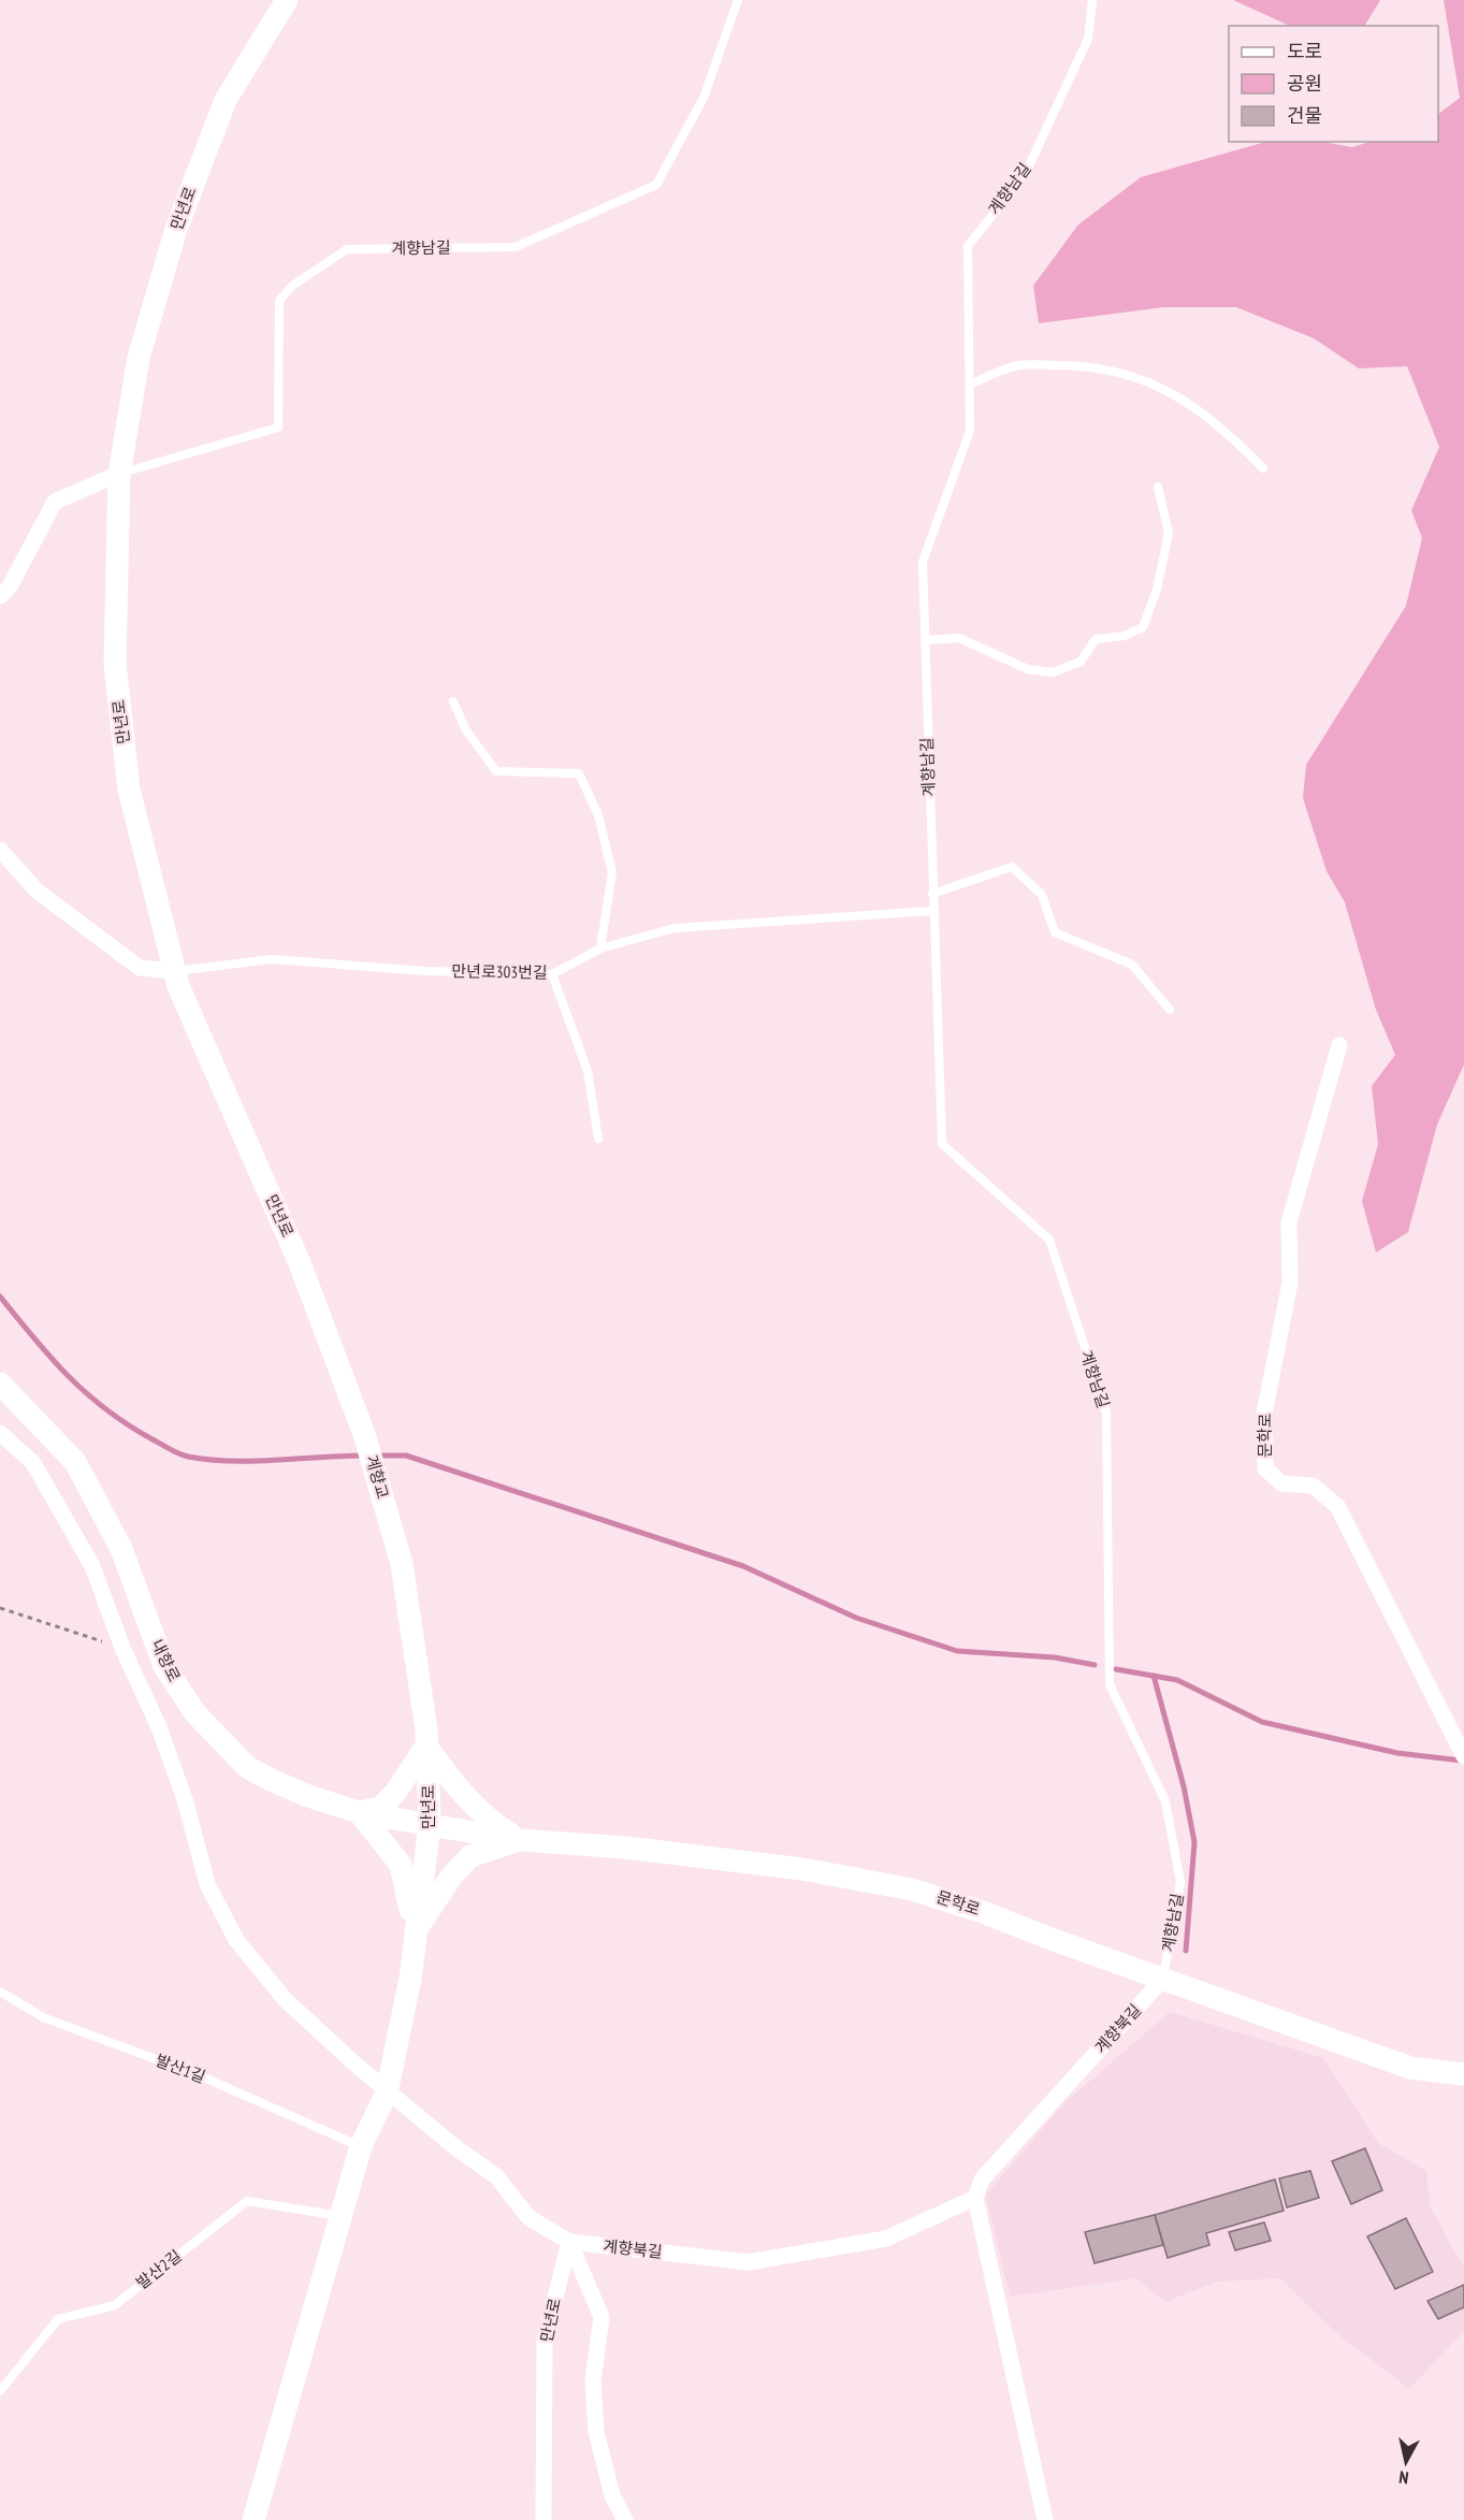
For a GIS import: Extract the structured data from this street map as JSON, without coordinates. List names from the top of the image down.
{
  "streets": {
    "main road": [
      "만년로",
      "문학로",
      "계향교",
      "내향로"
    ],
    "street": ["계향북길"],
    "lane": [
      "계향남길",
      "만년로303번길",
      "발산1길",
      "발산2길"
    ]
  },
  "crossings": [
    ["계향남길", "만년로"],
    ["계향남길", "만년로303번길"],
    ["계향남길", "문학로"],
    ["계향남길", "계향북길"],
    ["만년로", "만년로303번길"],
    ["만년로", "문학로"],
    ["만년로", "계향교"],
    ["만년로", "내향로"],
    ["만년로", "계향북길"],
    ["만년로", "발산1길"],
    ["만년로", "발산2길"],
    ["문학로", "내향로"],
    ["문학로", "계향북길"]
  ],
  "legend": ["도로", "공원", "건물"],
  "north": "bottom"
}
